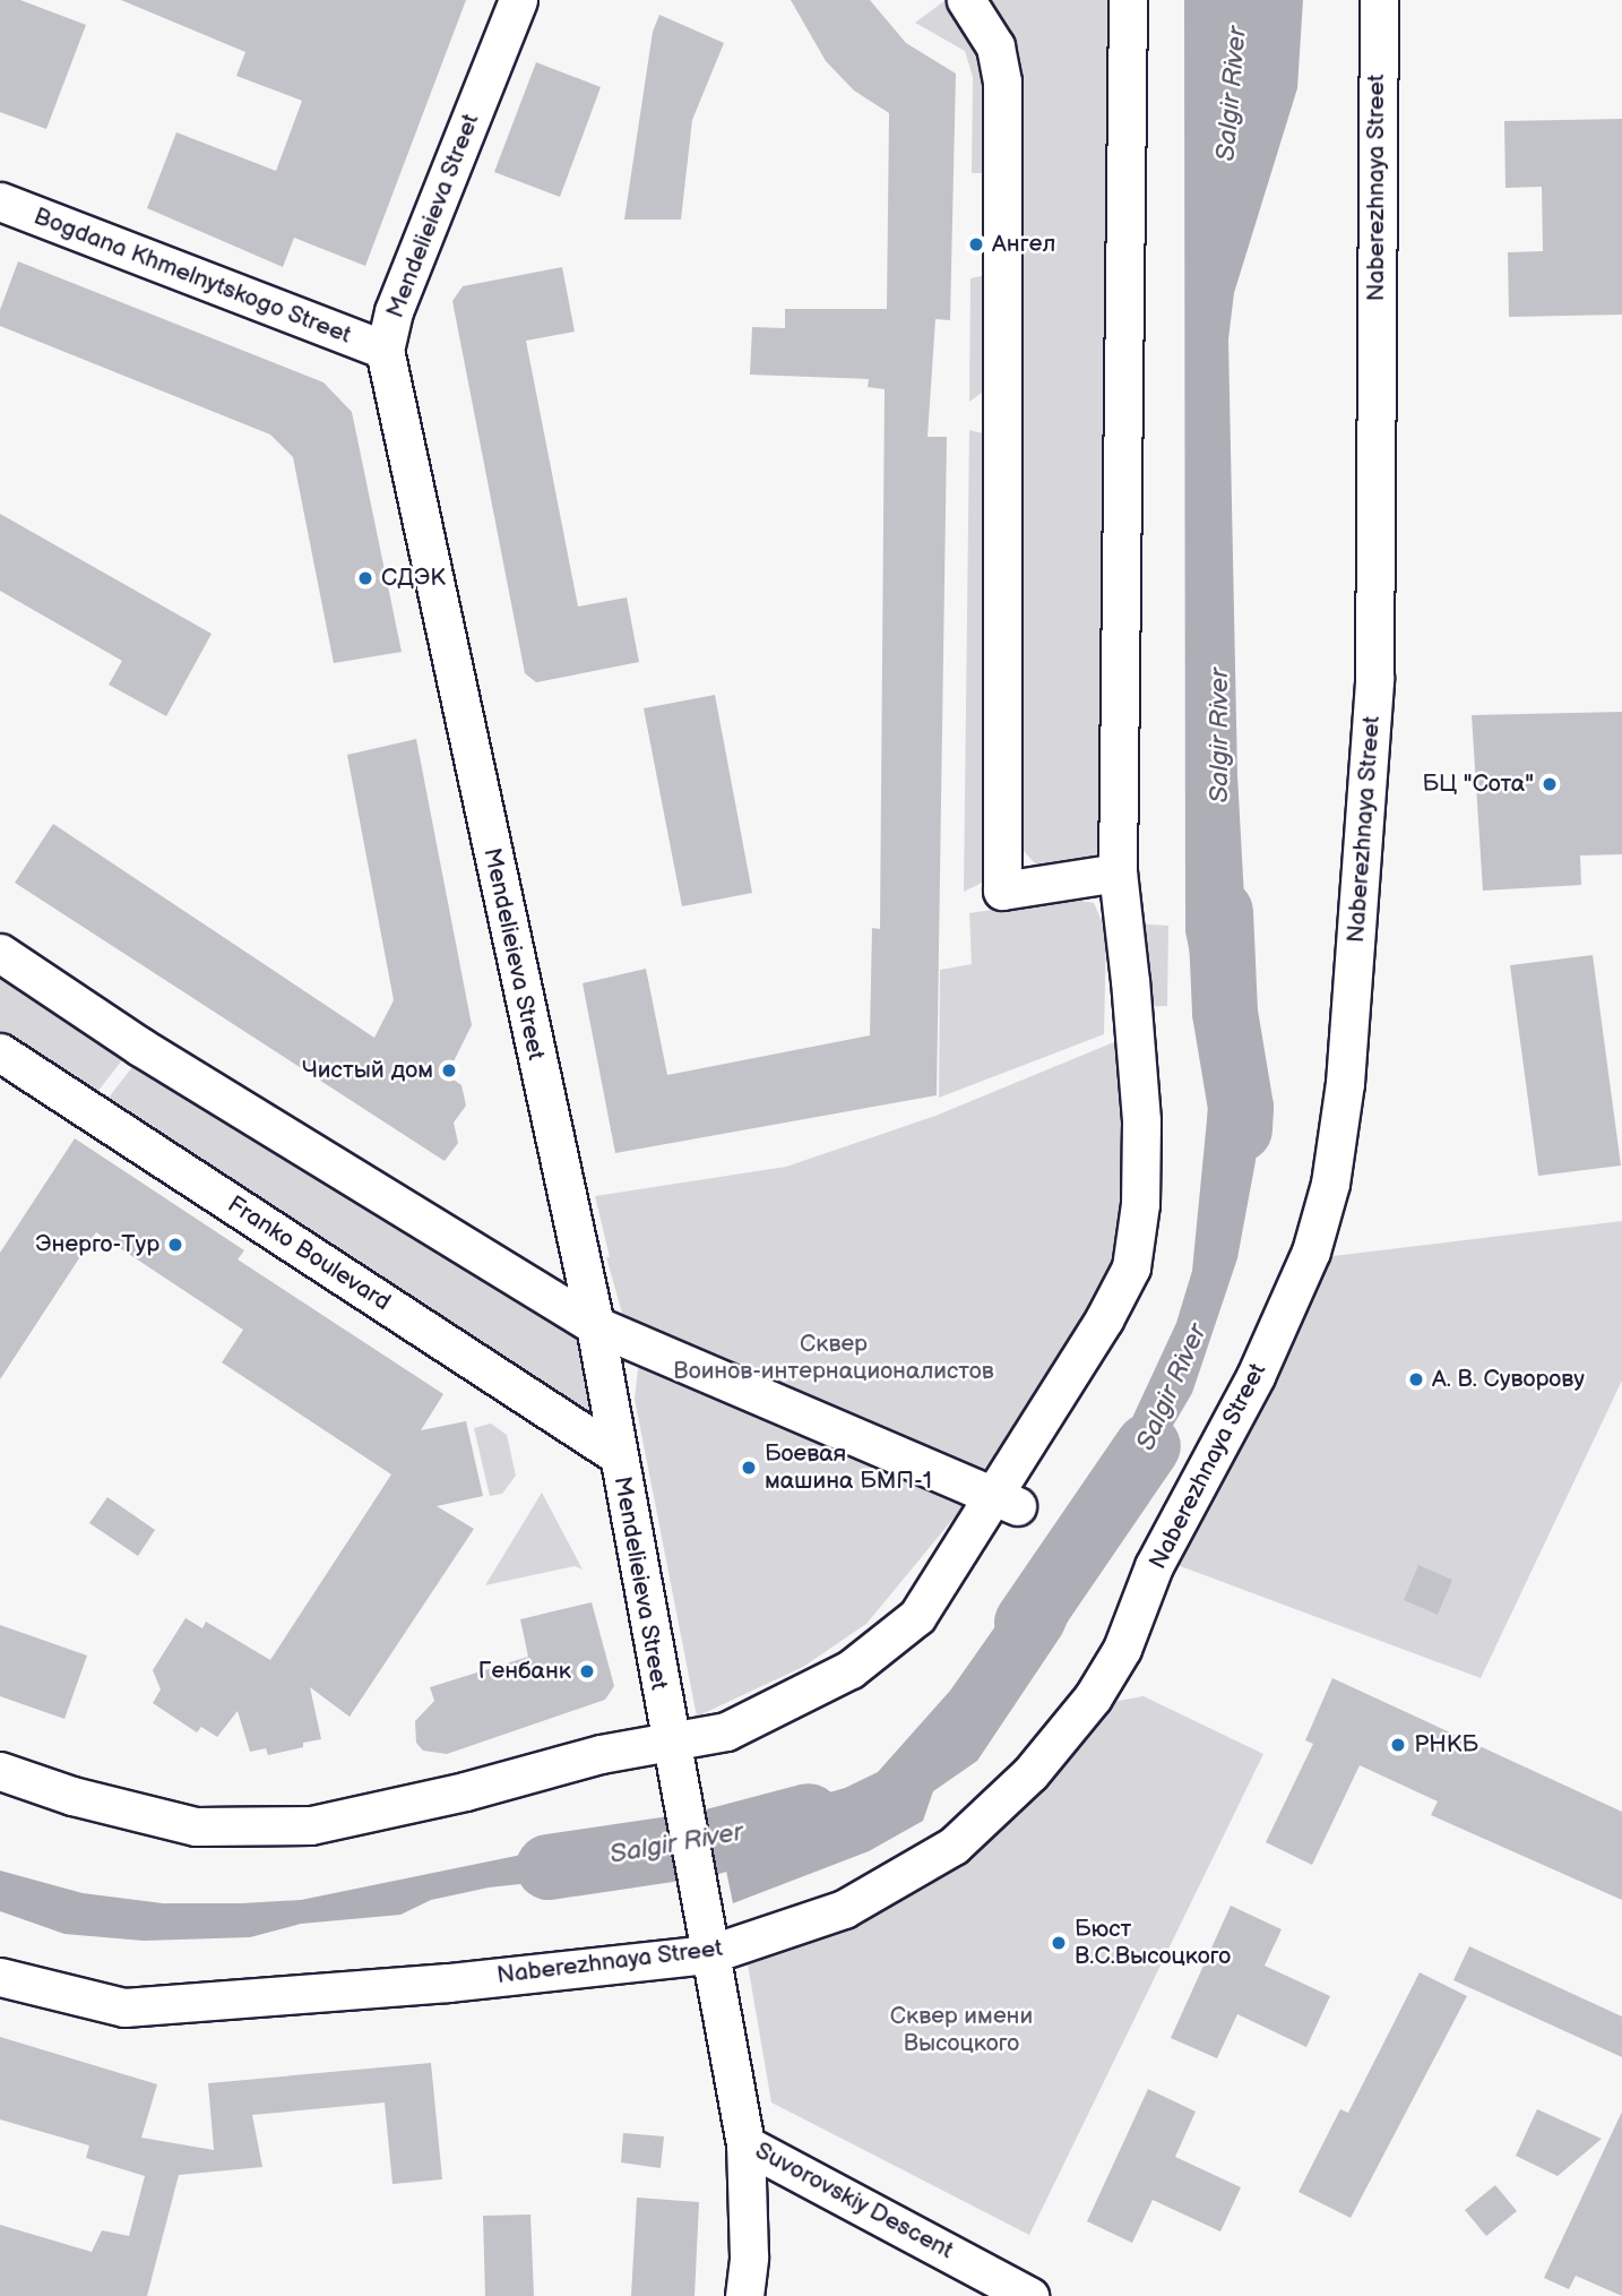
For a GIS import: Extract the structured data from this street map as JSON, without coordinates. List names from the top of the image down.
{
  "streets": {
    "street": [
      "Naberezhnaya Street",
      "Mendelieieva Street",
      "Bogdana Khmelnytskogo Street",
      "Franko Boulevard",
      "Suvorovskiy Descent"
    ]
  },
  "crossings": [
    ["Naberezhnaya Street", "Mendelieieva Street"],
    ["Naberezhnaya Street", "Suvorovskiy Descent"],
    ["Mendelieieva Street", "Bogdana Khmelnytskogo Street"],
    ["Mendelieieva Street", "Franko Boulevard"],
    ["Mendelieieva Street", "Suvorovskiy Descent"]
  ],
  "water": ["Salgir River"],
  "parks": ["Сквер Воинов-интернационалистов", "Сквер имени Высоцкого"],
  "places": [
    "Ангел",
    "СДЭК",
    "БЦ \"Сота\"",
    "Чистый дом",
    "Энерго-Тур",
    "А. В. Суворову",
    "Боевая машина БМП-1",
    "Генбанк",
    "РНКБ",
    "Бюст В.С.Высоцкого"
  ]
}
